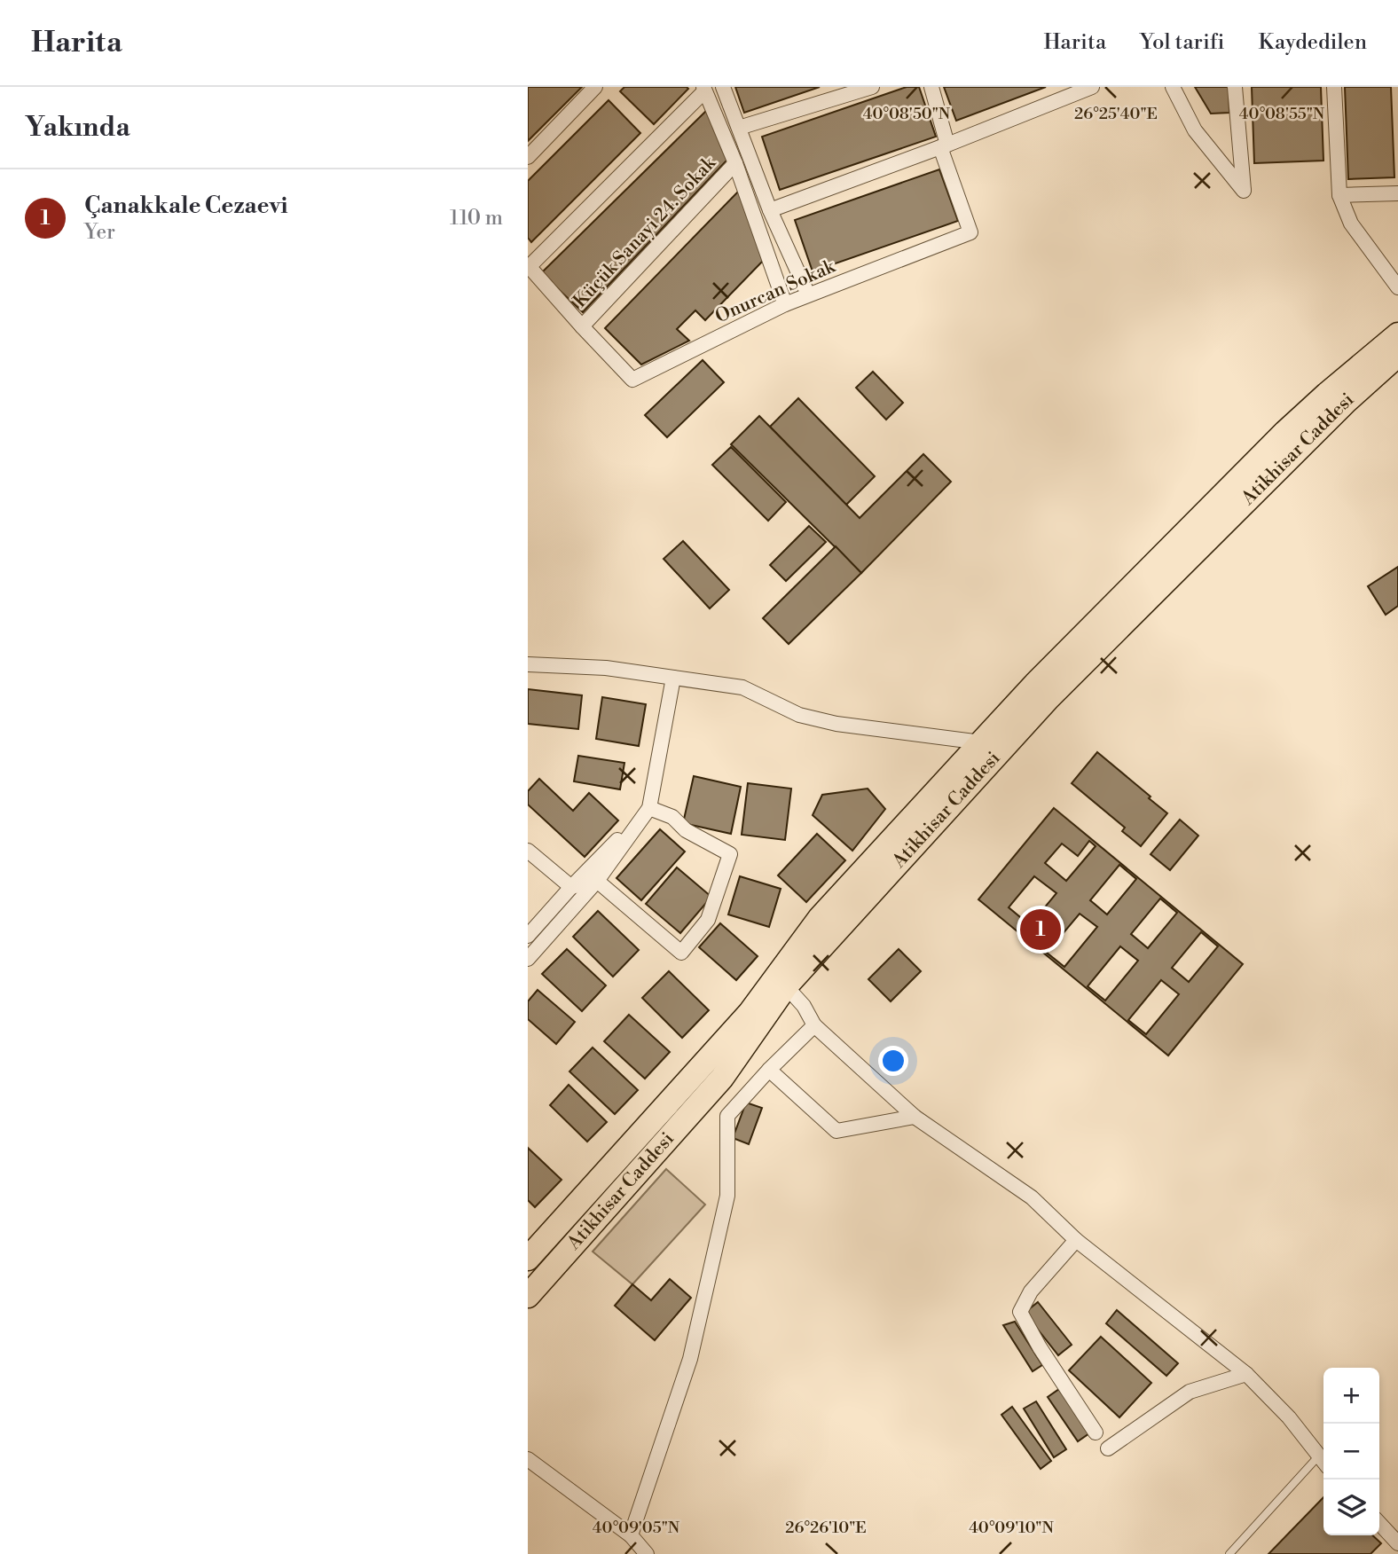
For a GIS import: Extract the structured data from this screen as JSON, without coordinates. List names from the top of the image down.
{
  "streets": {
    "highway": ["Atikhisar Caddesi"],
    "street": ["Küçük Sanayi 24. Sokak", "Onurcan Sokak"]
  },
  "crossings": [
    ["Küçük Sanayi 24. Sokak", "Onurcan Sokak"]
  ],
  "page": {
    "header": "Harita",
    "nav": ["Harita", "Yol tarifi", "Kaydedilen"],
    "heading": "Yakında",
    "list": [
      {
        "mark": "1",
        "name": "Çanakkale Cezaevi",
        "note": "Yer",
        "value": "110 m"
      }
    ],
    "pins": "1",
    "map_buttons": ["+", "−"]
  },
  "coordinates": [
    "26°25'40\"E",
    "40°08'50\"N",
    "40°08'55\"N",
    "40°09'05\"N",
    "40°09'10\"N",
    "26°26'10\"E"
  ]
}
